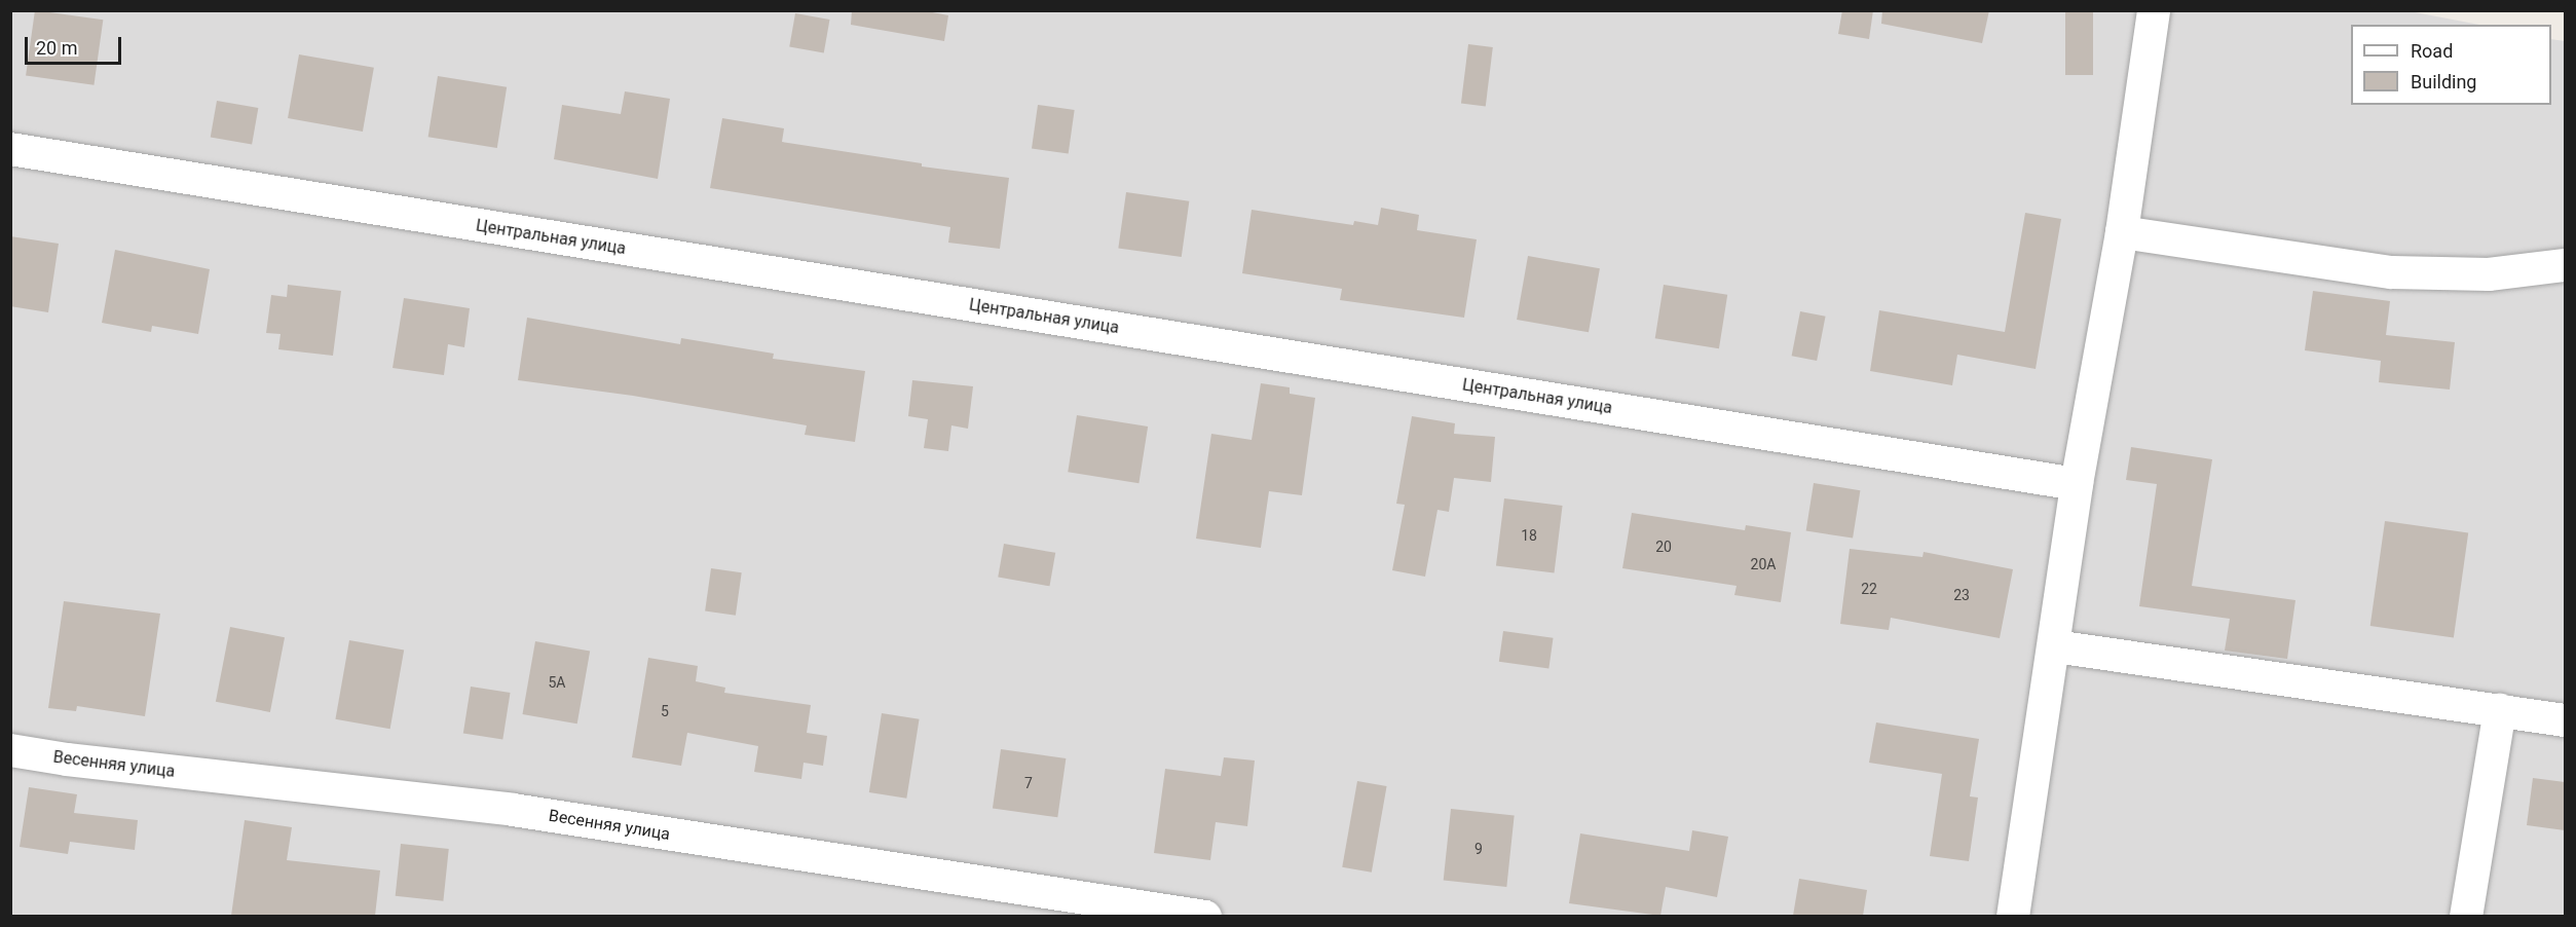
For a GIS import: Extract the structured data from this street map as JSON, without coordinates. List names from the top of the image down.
{
  "streets": {
    "street": ["Центральная улица", "Весенняя улица"]
  },
  "house_numbers": [
    "18",
    "20",
    "20А",
    "22",
    "23",
    "5А",
    "5",
    "7",
    "9"
  ],
  "legend": ["Road", "Building"],
  "scale_bar": "20 m"
}
